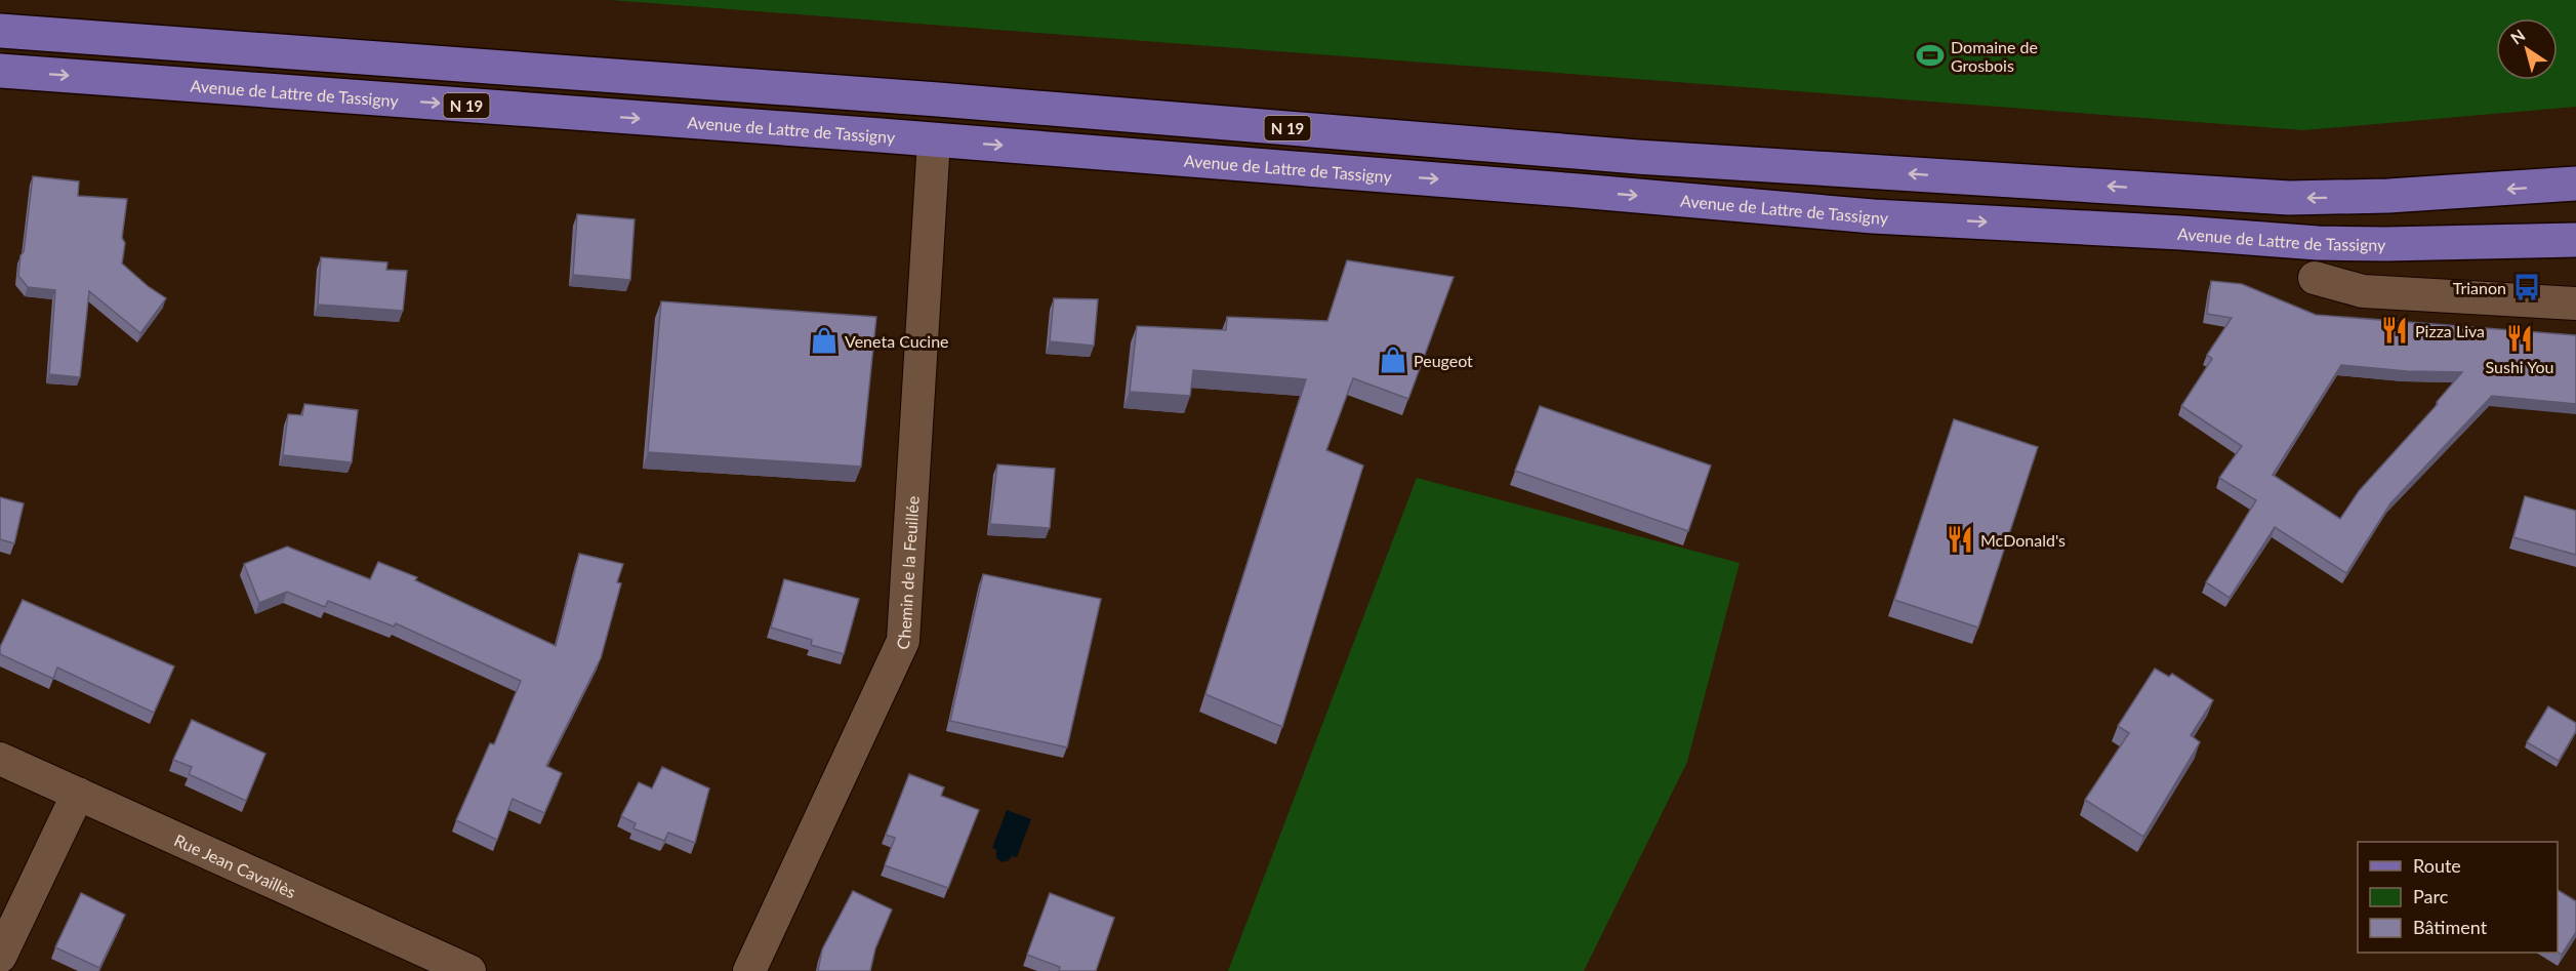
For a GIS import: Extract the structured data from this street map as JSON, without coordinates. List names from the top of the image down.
{
  "streets": {
    "main road": ["Avenue de Lattre de Tassigny", "N 19"],
    "street": ["Chemin de la Feuillée", "Rue Jean Cavaillès"]
  },
  "crossings": [
    ["Avenue de Lattre de Tassigny", "Chemin de la Feuillée"]
  ],
  "places": {
    "sports": ["Domaine de Grosbois"],
    "bus stop": ["Trianon"],
    "restaurant": ["Pizza Liva", "Sushi You", "McDonald's"],
    "shop": ["Veneta Cucine", "Peugeot"]
  },
  "legend": ["Route", "Parc", "Bâtiment"],
  "north": "top left"
}
